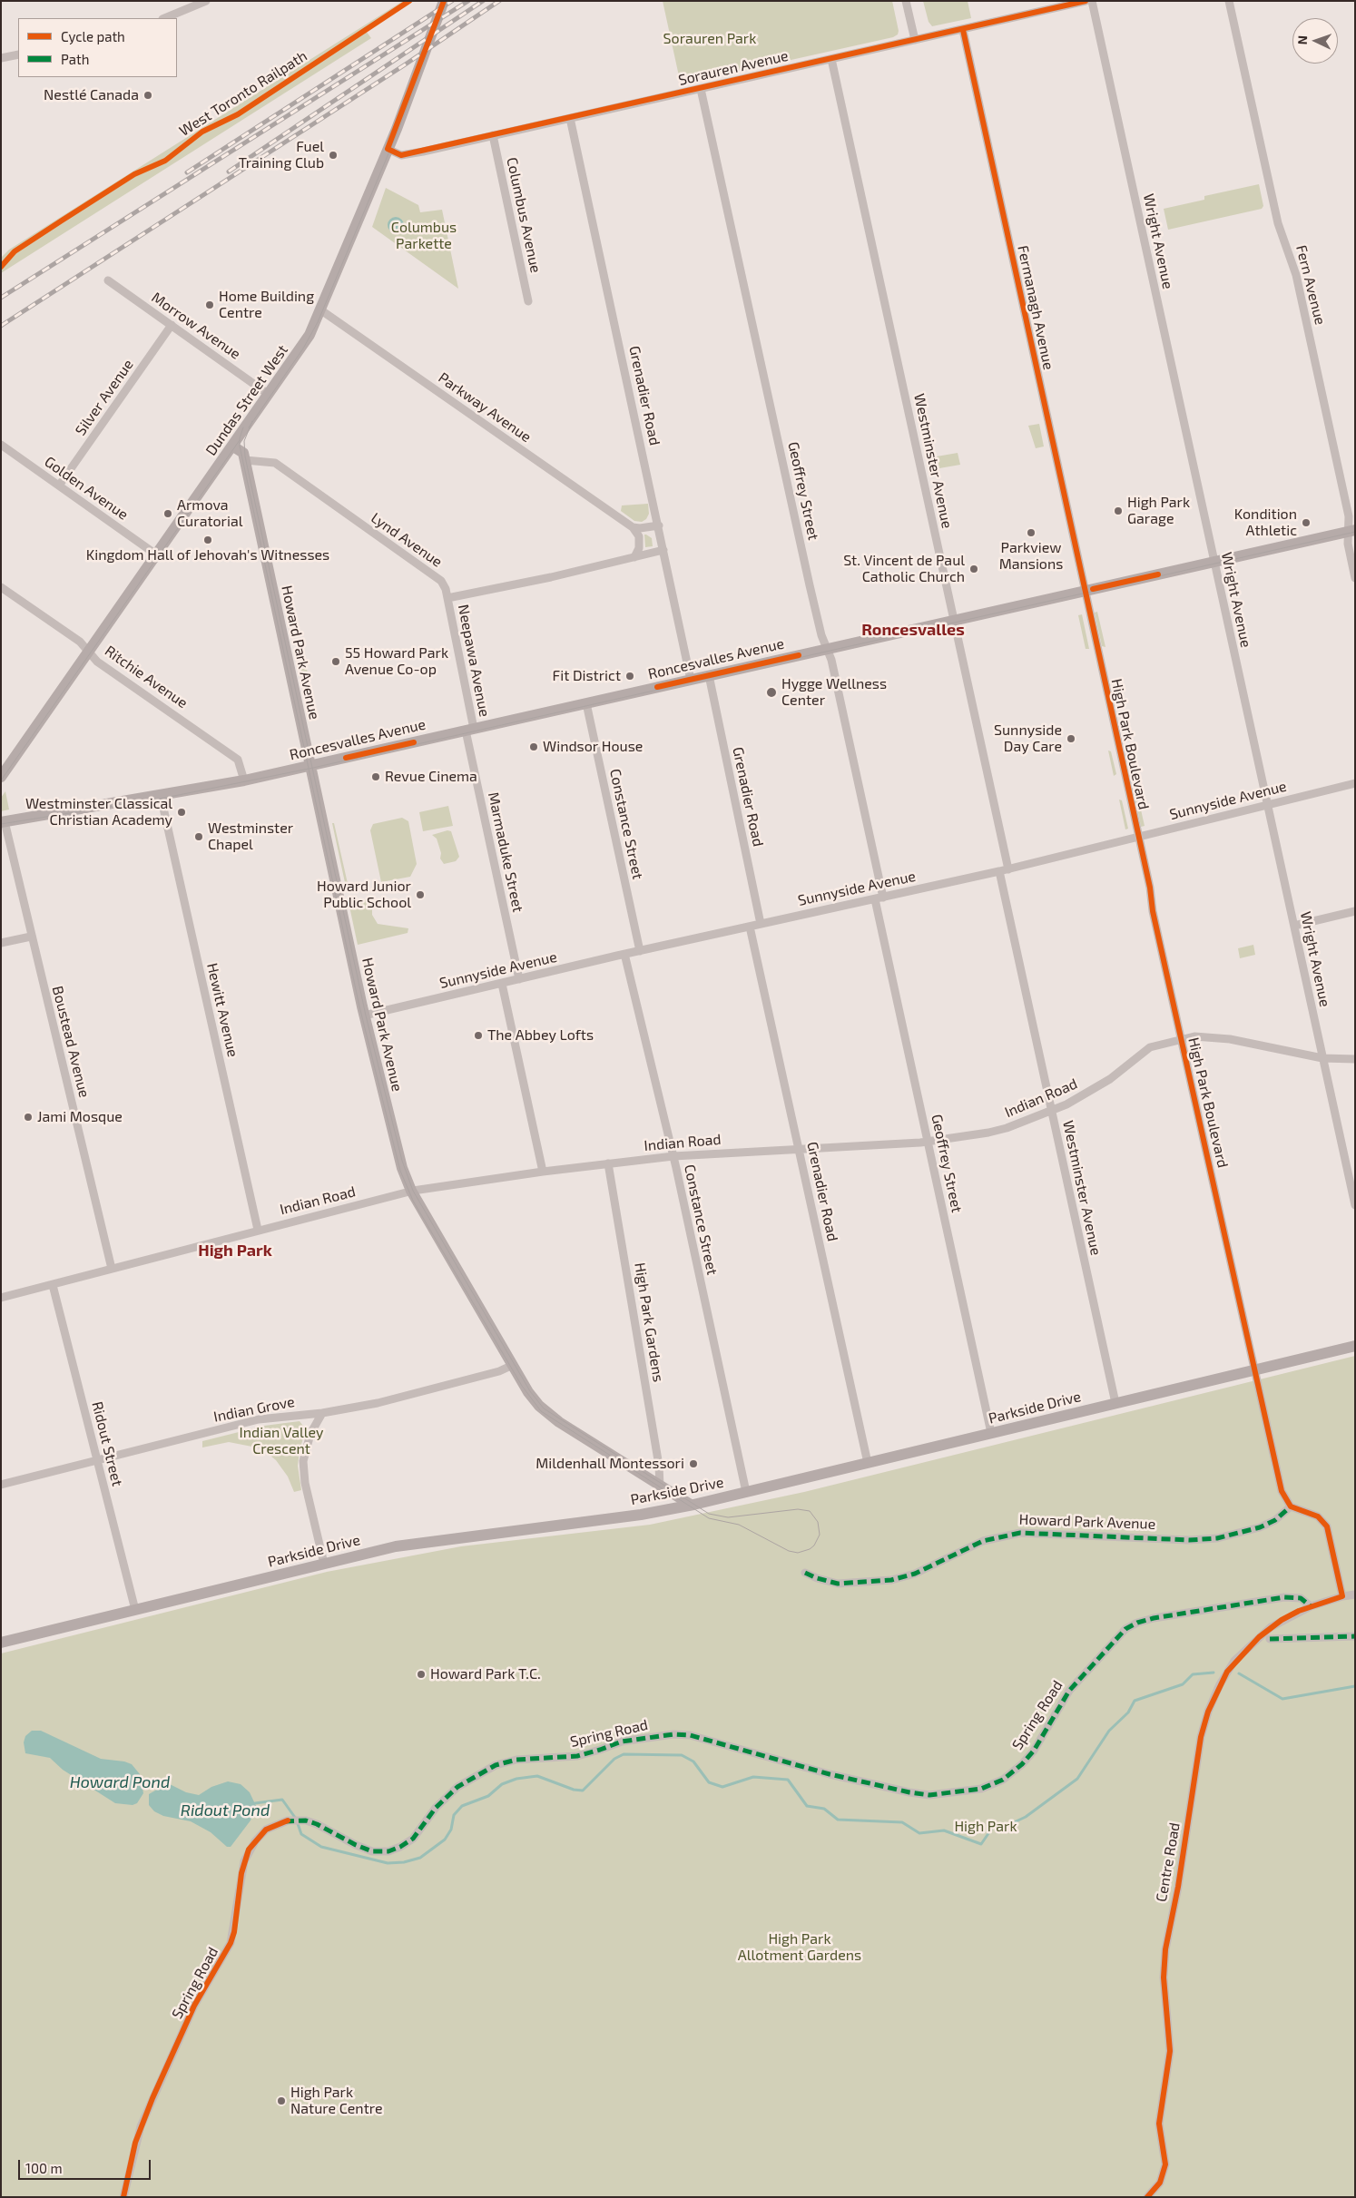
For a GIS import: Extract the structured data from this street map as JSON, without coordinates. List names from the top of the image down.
{
  "streets": {
    "street": [
      "Sorauren Avenue",
      "Columbus Avenue",
      "Wright Avenue",
      "Fern Avenue",
      "Fermanagh Avenue",
      "Morrow Avenue",
      "Grenadier Road",
      "Silver Avenue",
      "Dundas Street West",
      "Parkway Avenue",
      "Westminster Avenue",
      "Golden Avenue",
      "Geoffrey Street",
      "Lynd Avenue",
      "Howard Park Avenue",
      "Roncesvalles Avenue",
      "Neepawa Avenue",
      "Ritchie Avenue",
      "High Park Boulevard",
      "Sunnyside Avenue",
      "Constance Street",
      "Marmaduke Street",
      "Hewitt Avenue",
      "Boustead Avenue",
      "Indian Road",
      "High Park Gardens",
      "Parkside Drive",
      "Indian Grove",
      "Ridout Street",
      "Spring Road",
      "Centre Road"
    ],
    "cycle path": ["West Toronto Railpath"]
  },
  "crossings": [
    ["Sorauren Avenue", "Columbus Avenue"],
    ["Sorauren Avenue", "Fermanagh Avenue"],
    ["Sorauren Avenue", "Grenadier Road"],
    ["Sorauren Avenue", "Dundas Street West"],
    ["Sorauren Avenue", "Westminster Avenue"],
    ["Sorauren Avenue", "Geoffrey Street"],
    ["Wright Avenue", "Roncesvalles Avenue"],
    ["Wright Avenue", "Sunnyside Avenue"],
    ["Wright Avenue", "Indian Road"],
    ["Fern Avenue", "Roncesvalles Avenue"],
    ["Fermanagh Avenue", "Roncesvalles Avenue"],
    ["Fermanagh Avenue", "High Park Boulevard"],
    ["Morrow Avenue", "Silver Avenue"],
    ["Morrow Avenue", "Dundas Street West"],
    ["Grenadier Road", "Roncesvalles Avenue"],
    ["Grenadier Road", "Sunnyside Avenue"],
    ["Grenadier Road", "Indian Road"],
    ["Grenadier Road", "Parkside Drive"],
    ["Silver Avenue", "Golden Avenue"],
    ["Dundas Street West", "Parkway Avenue"],
    ["Dundas Street West", "Golden Avenue"],
    ["Dundas Street West", "Howard Park Avenue"],
    ["Dundas Street West", "Ritchie Avenue"],
    ["Westminster Avenue", "Roncesvalles Avenue"],
    ["Westminster Avenue", "Sunnyside Avenue"],
    ["Westminster Avenue", "Indian Road"],
    ["Westminster Avenue", "Parkside Drive"],
    ["Geoffrey Street", "Roncesvalles Avenue"],
    ["Geoffrey Street", "Sunnyside Avenue"],
    ["Geoffrey Street", "Indian Road"],
    ["Geoffrey Street", "Parkside Drive"],
    ["Lynd Avenue", "Howard Park Avenue"],
    ["Lynd Avenue", "Neepawa Avenue"],
    ["Howard Park Avenue", "Roncesvalles Avenue"],
    ["Howard Park Avenue", "High Park Boulevard"],
    ["Howard Park Avenue", "Sunnyside Avenue"],
    ["Howard Park Avenue", "Indian Road"],
    ["Howard Park Avenue", "High Park Gardens"],
    ["Howard Park Avenue", "Parkside Drive"],
    ["Howard Park Avenue", "Indian Grove"],
    ["Roncesvalles Avenue", "Neepawa Avenue"],
    ["Roncesvalles Avenue", "Ritchie Avenue"],
    ["Roncesvalles Avenue", "High Park Boulevard"],
    ["Roncesvalles Avenue", "Constance Street"],
    ["Roncesvalles Avenue", "Marmaduke Street"],
    ["Roncesvalles Avenue", "Hewitt Avenue"],
    ["Roncesvalles Avenue", "Boustead Avenue"],
    ["Neepawa Avenue", "Marmaduke Street"],
    ["High Park Boulevard", "Sunnyside Avenue"],
    ["High Park Boulevard", "Indian Road"],
    ["High Park Boulevard", "Parkside Drive"],
    ["Sunnyside Avenue", "Constance Street"],
    ["Sunnyside Avenue", "Marmaduke Street"],
    ["Constance Street", "Indian Road"],
    ["Constance Street", "Parkside Drive"],
    ["Hewitt Avenue", "Indian Road"],
    ["Boustead Avenue", "Indian Road"],
    ["Indian Road", "High Park Gardens"],
    ["Indian Road", "Ridout Street"],
    ["Parkside Drive", "Ridout Street"],
    ["Indian Grove", "Ridout Street"],
    ["Spring Road", "Centre Road"]
  ],
  "districts": ["Roncesvalles", "High Park"],
  "water": ["Howard Pond", "Ridout Pond"],
  "parks": [
    "Sorauren Park",
    "Columbus Parkette",
    "Indian Valley Crescent",
    "High Park",
    "High Park Allotment Gardens"
  ],
  "places": [
    "Nestlé Canada",
    "Fuel Training Club",
    "Home Building Centre",
    "High Park Garage",
    "Armova Curatorial",
    "Kondition Athletic",
    "Parkview Mansions",
    "Kingdom Hall of Jehovah's Witnesses",
    "St. Vincent de Paul Catholic Church",
    "55 Howard Park Avenue Co-op",
    "Fit District",
    "Hygge Wellness Center",
    "Sunnyside Day Care",
    "Windsor House",
    "Revue Cinema",
    "Westminster Classical Christian Academy",
    "Westminster Chapel",
    "Howard Junior Public School",
    "The Abbey Lofts",
    "Jami Mosque",
    "Mildenhall Montessori",
    "Howard Park T.C.",
    "High Park Nature Centre"
  ],
  "legend": ["Cycle path", "Path"],
  "scale_bar": "100 m",
  "north": "left"
}
